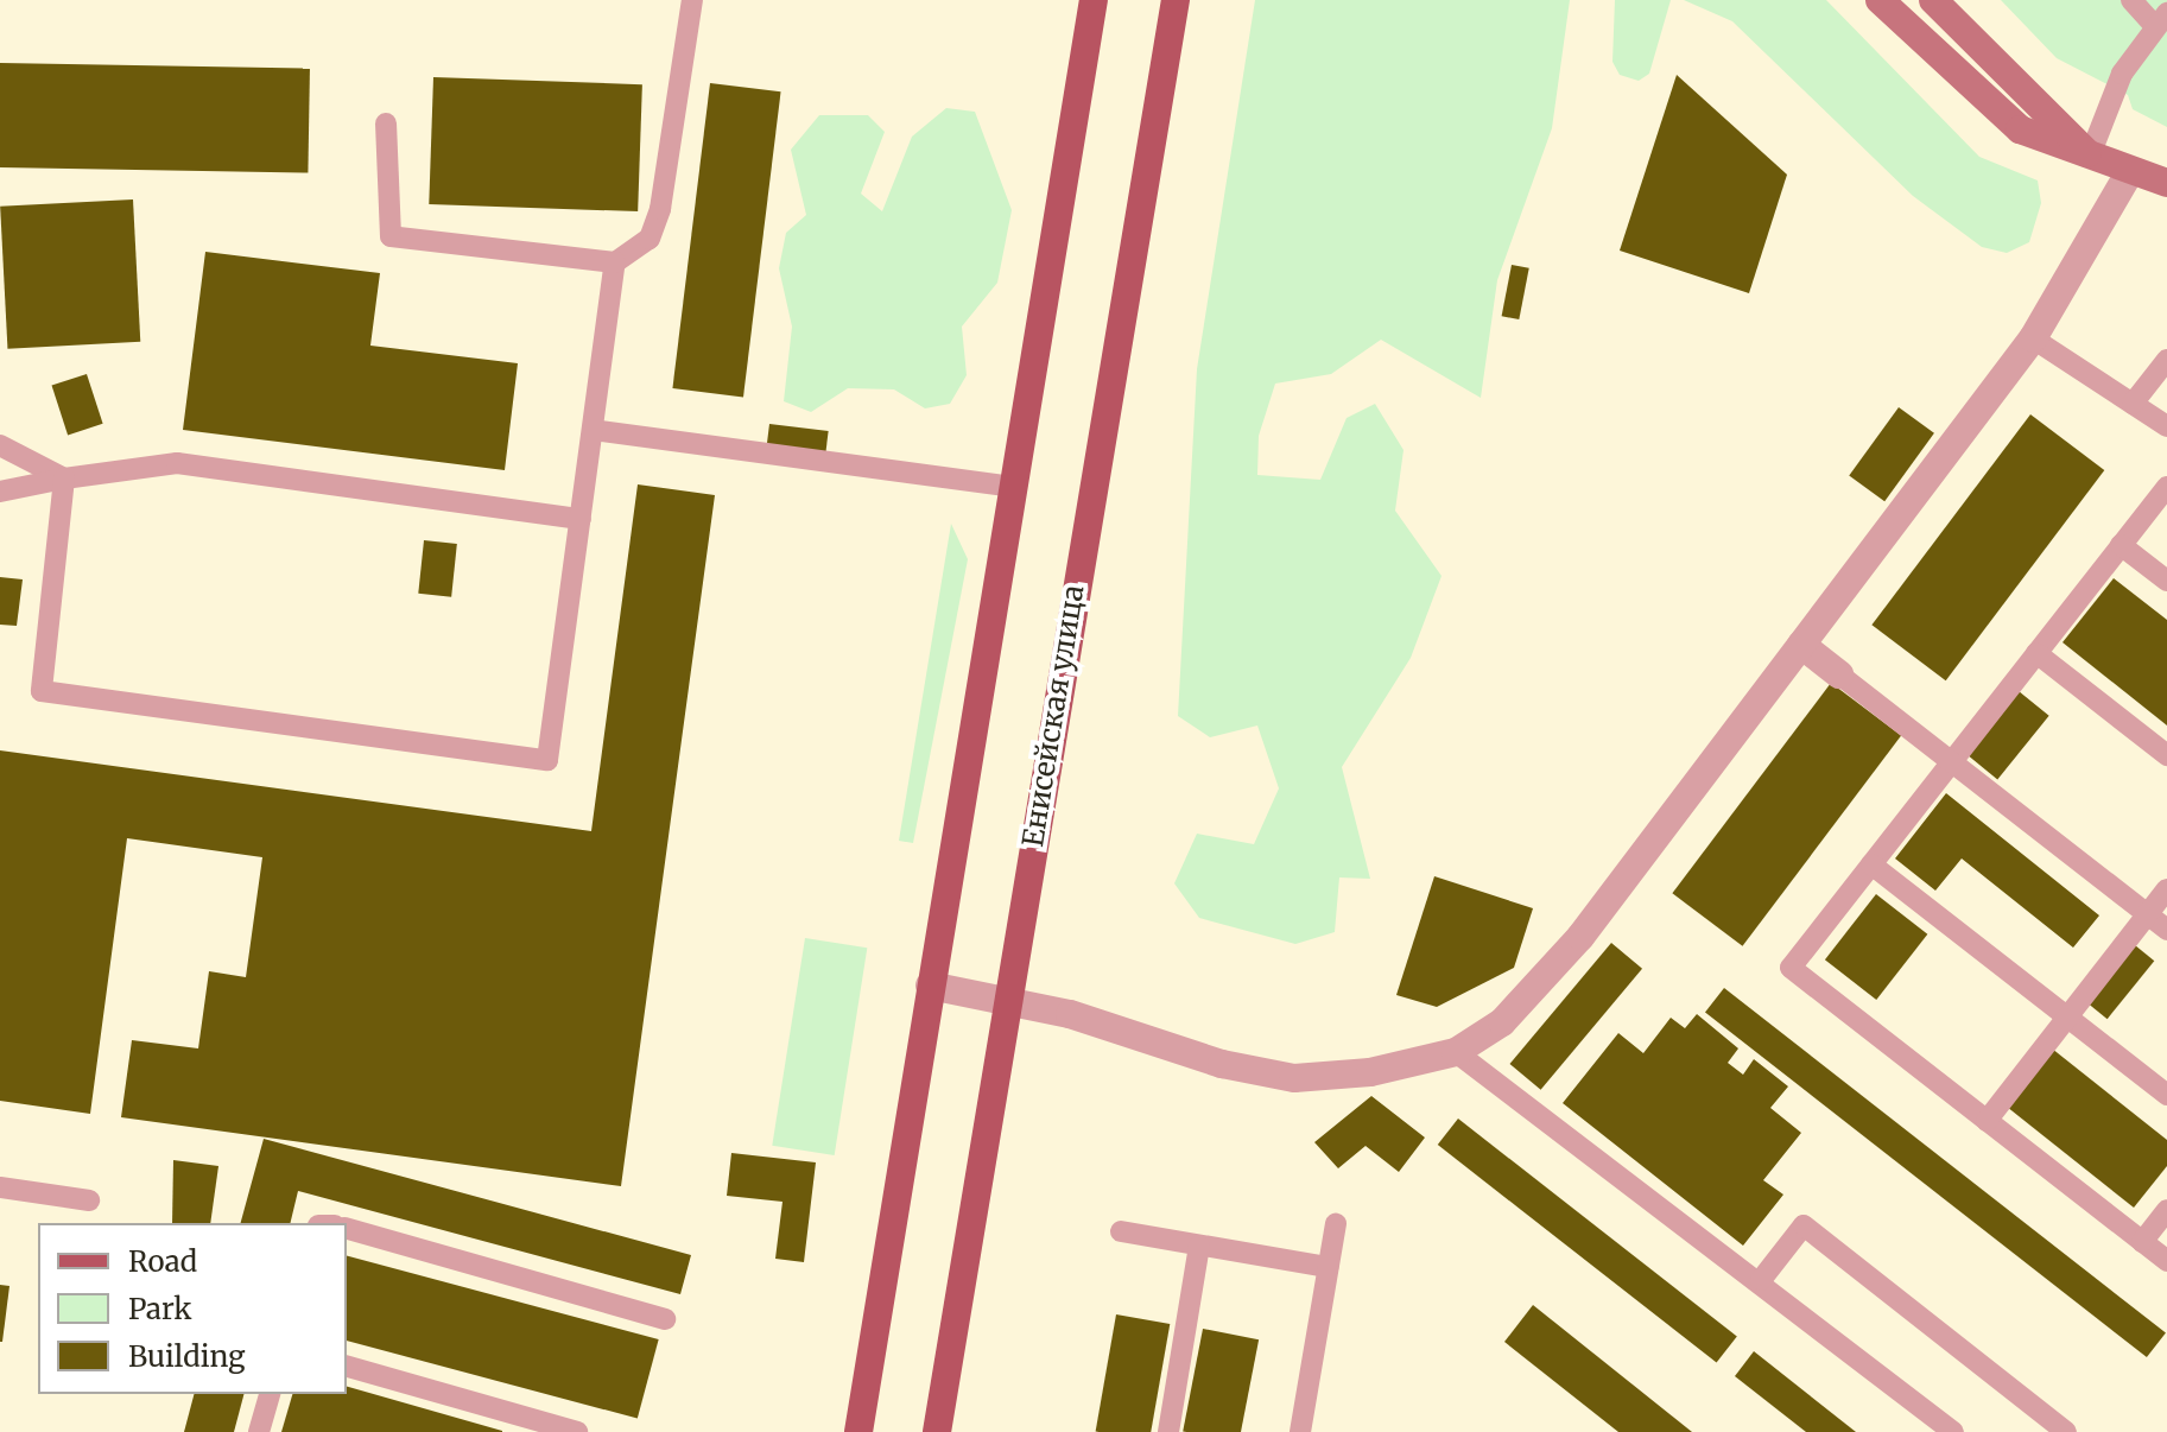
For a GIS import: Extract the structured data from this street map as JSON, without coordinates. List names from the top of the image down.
{
  "streets": {
    "main road": ["Енисейская улица"]
  },
  "legend": ["Road", "Park", "Building"]
}
